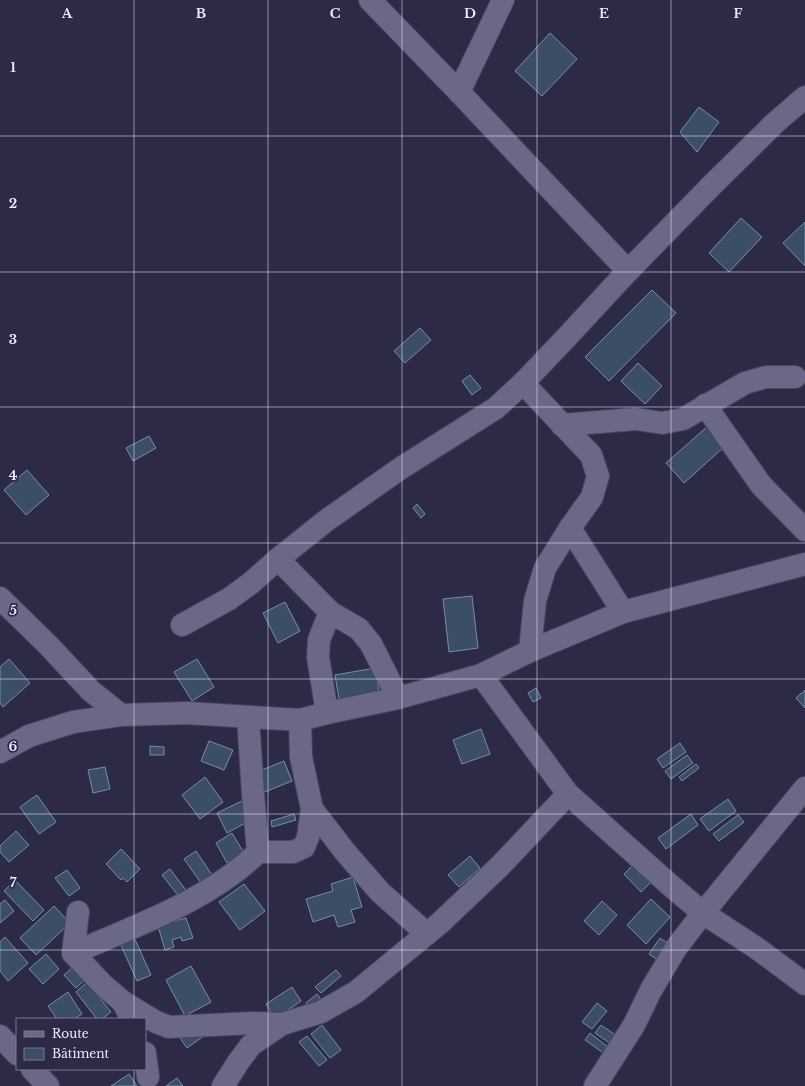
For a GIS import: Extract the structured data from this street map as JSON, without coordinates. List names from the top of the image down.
{
  "legend": ["Route", "Bâtiment"],
  "grid": {
    "columns": [
      "A",
      "B",
      "C",
      "D",
      "E",
      "F"
    ],
    "rows": [
      "1",
      "2",
      "3",
      "4",
      "5",
      "6",
      "7"
    ]
  }
}
